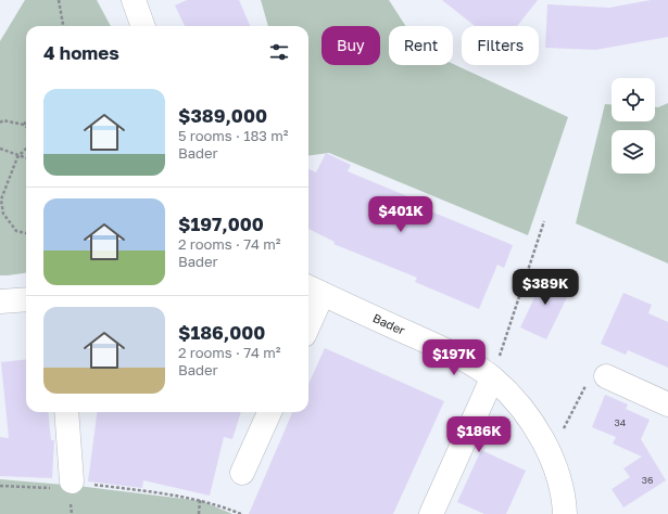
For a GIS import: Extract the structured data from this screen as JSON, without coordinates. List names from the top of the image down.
{
  "streets": {
    "street": ["Bader"]
  },
  "house_numbers": ["34", "36"],
  "page": {
    "chip": ["Buy", "Rent", "Filters"],
    "heading": "4 homes",
    "list": [
      {
        "name": "$389,000",
        "note": "5 rooms · 183 m² · Bader"
      },
      {
        "name": "$197,000",
        "note": "2 rooms · 74 m² · Bader"
      },
      {
        "name": "$186,000",
        "note": "2 rooms · 74 m² · Bader"
      }
    ],
    "price": [
      "$401K",
      "$389K",
      "$197K",
      "$186K"
    ]
  }
}
